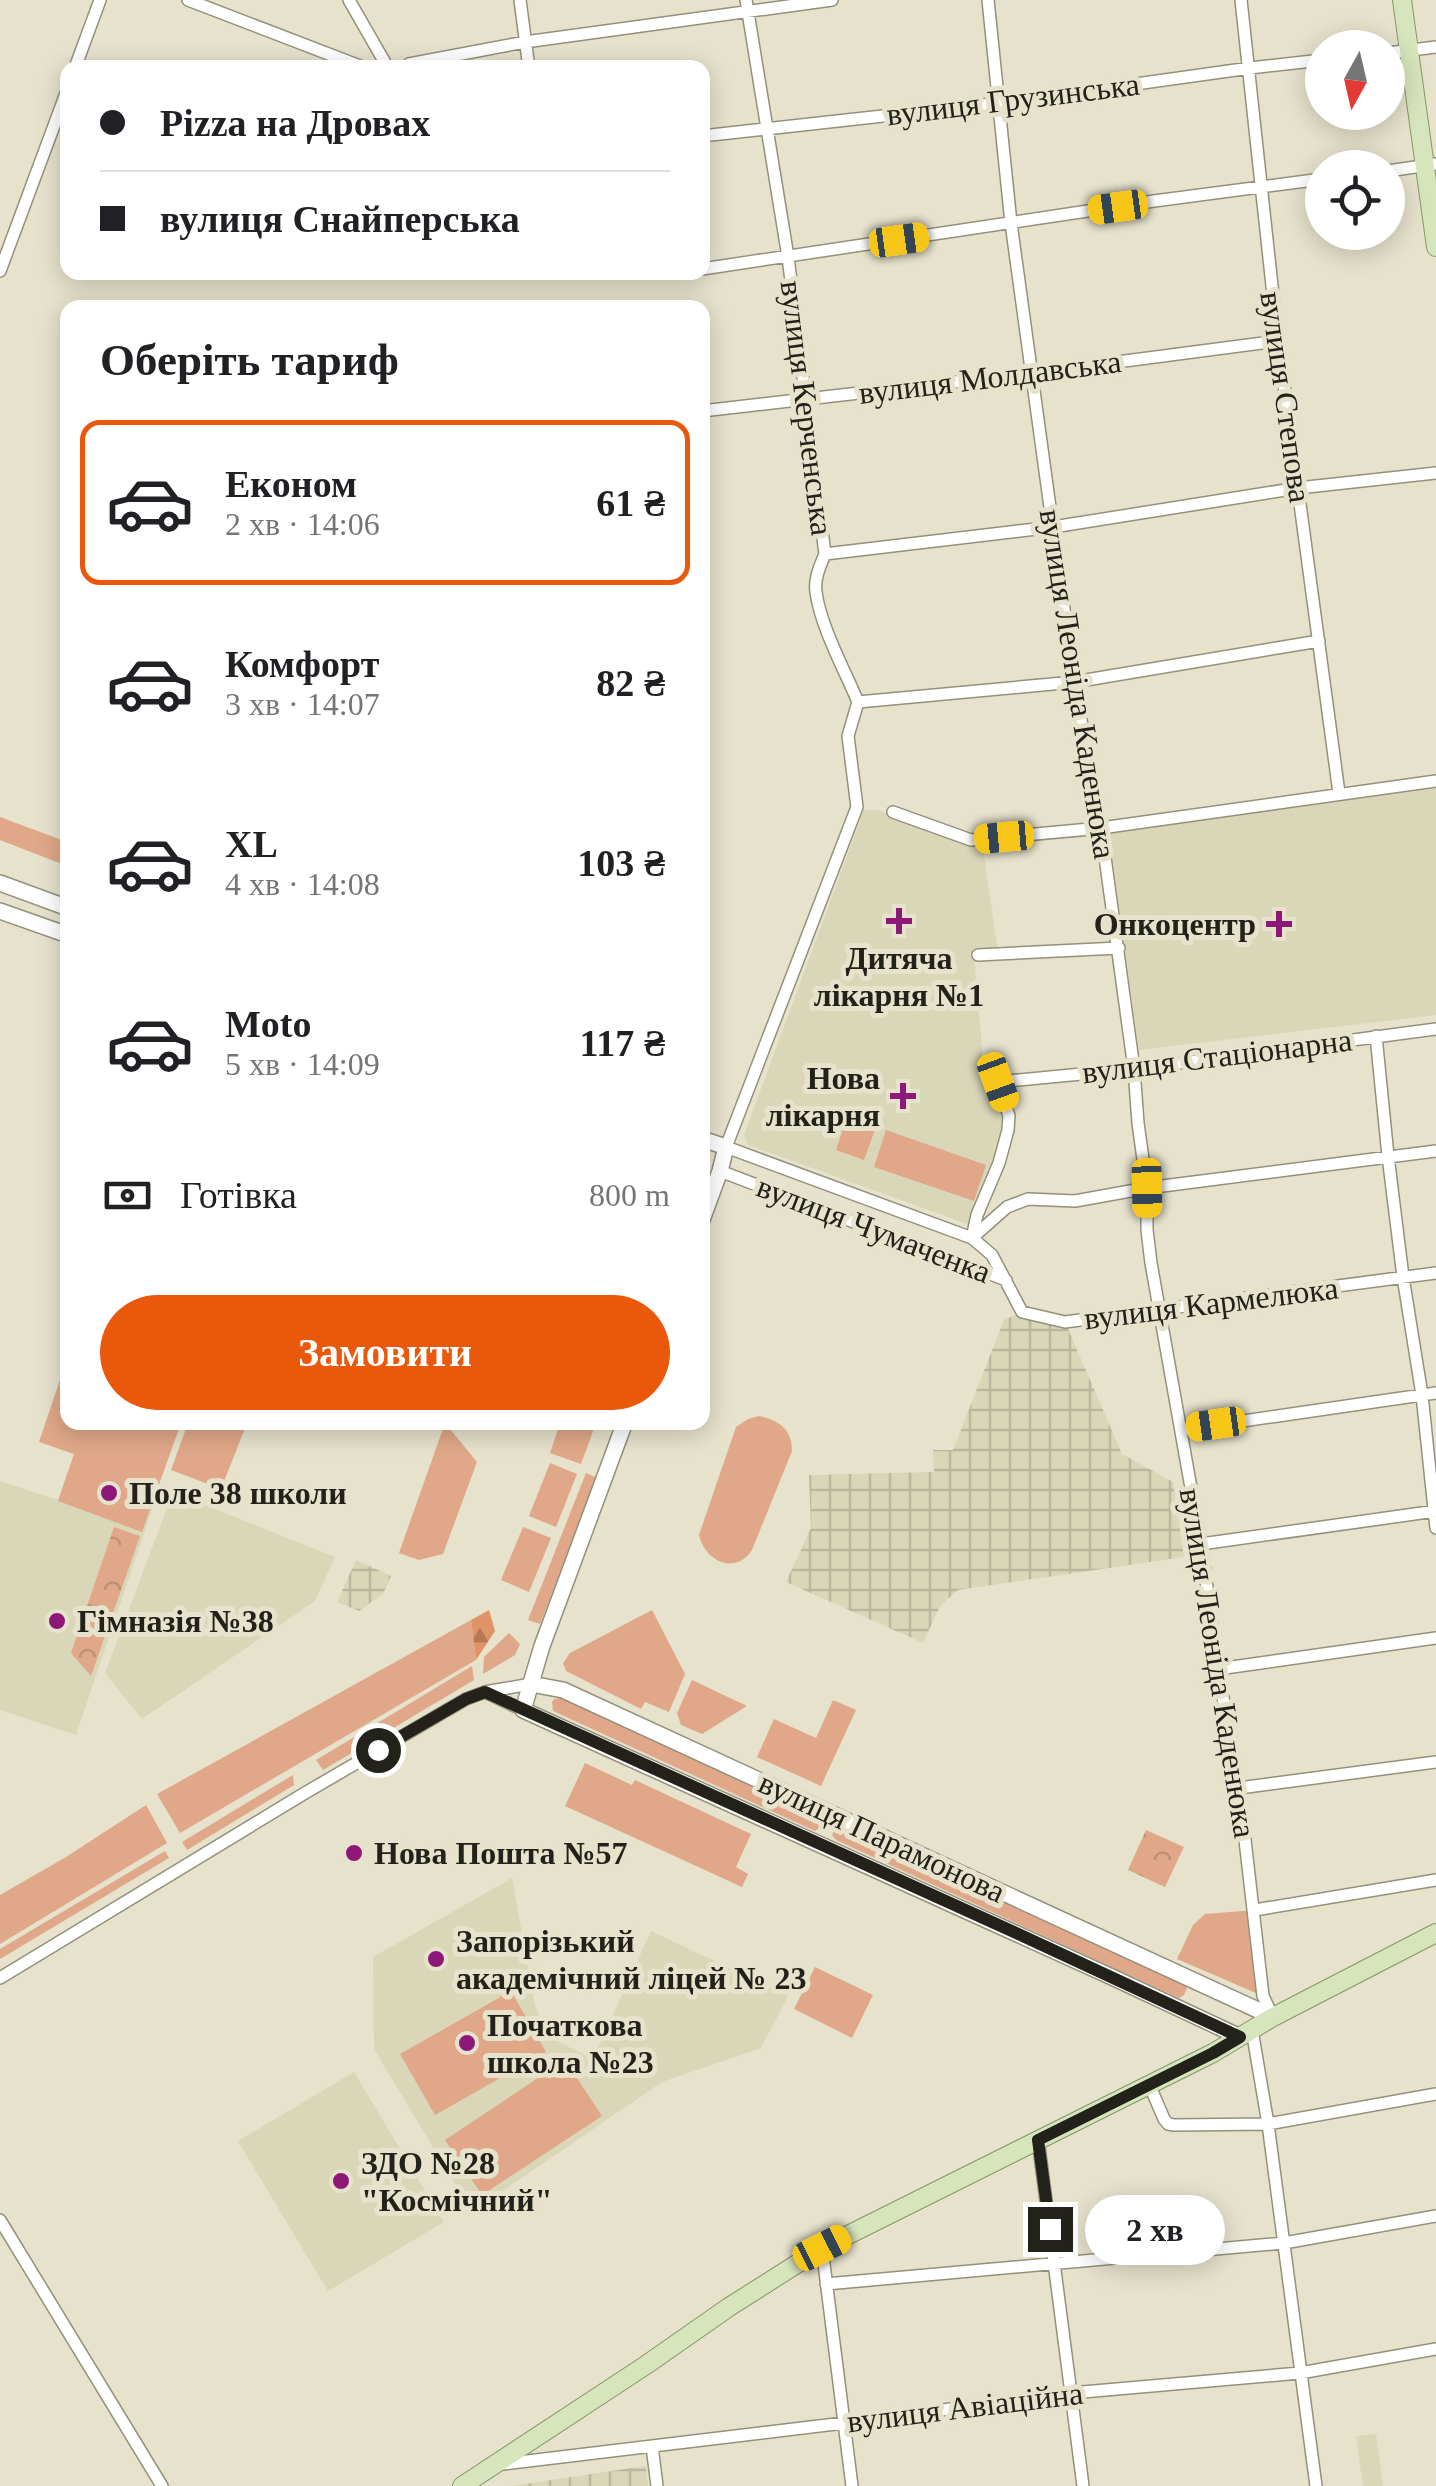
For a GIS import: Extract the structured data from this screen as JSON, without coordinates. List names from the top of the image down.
{
  "streets": {
    "street": [
      "вулиця Грузинська",
      "вулиця Молдавська",
      "вулиця Степова",
      "вулиця Керченська",
      "вулиця Леоніда Каденюка",
      "вулиця Стаціонарна",
      "вулиця Чумаченка",
      "вулиця Кармелюка",
      "вулиця Парамонова",
      "вулиця Авіаційна"
    ]
  },
  "crossings": [
    ["вулиця Грузинська", "вулиця Степова"],
    ["вулиця Грузинська", "вулиця Керченська"],
    ["вулиця Грузинська", "вулиця Леоніда Каденюка"],
    ["вулиця Молдавська", "вулиця Степова"],
    ["вулиця Молдавська", "вулиця Керченська"],
    ["вулиця Молдавська", "вулиця Леоніда Каденюка"],
    ["вулиця Леоніда Каденюка", "вулиця Стаціонарна"],
    ["вулиця Леоніда Каденюка", "вулиця Кармелюка"],
    ["вулиця Леоніда Каденюка", "вулиця Парамонова"],
    ["вулиця Стаціонарна", "вулиця Чумаченка"],
    ["вулиця Чумаченка", "вулиця Кармелюка"]
  ],
  "places": {
    "health": ["Дитяча лікарня №1", "Онкоцентр", "Нова лікарня"],
    "other": [
      "Поле 38 школи",
      "Гімназія №38",
      "Нова Пошта №57",
      "Запорізький академічний ліцей № 23",
      "Початкова школа №23",
      "ЗДО №28 \"Космічний\""
    ]
  },
  "north": "bottom",
  "page": {
    "banner": ["Pizza на Дровах", "вулиця Снайперська"],
    "heading": "Оберіть тариф",
    "list": [
      {
        "name": "Економ",
        "note": "2 хв · 14:06",
        "value": "61 ₴"
      },
      {
        "name": "Комфорт",
        "note": "3 хв · 14:07",
        "value": "82 ₴"
      },
      {
        "name": "XL",
        "note": "4 хв · 14:08",
        "value": "103 ₴"
      },
      {
        "name": "Moto",
        "note": "5 хв · 14:09",
        "value": "117 ₴"
      }
    ],
    "pay": ["Готівка", "800 m"],
    "buttons": "Замовити",
    "bubble": "2 хв"
  }
}
